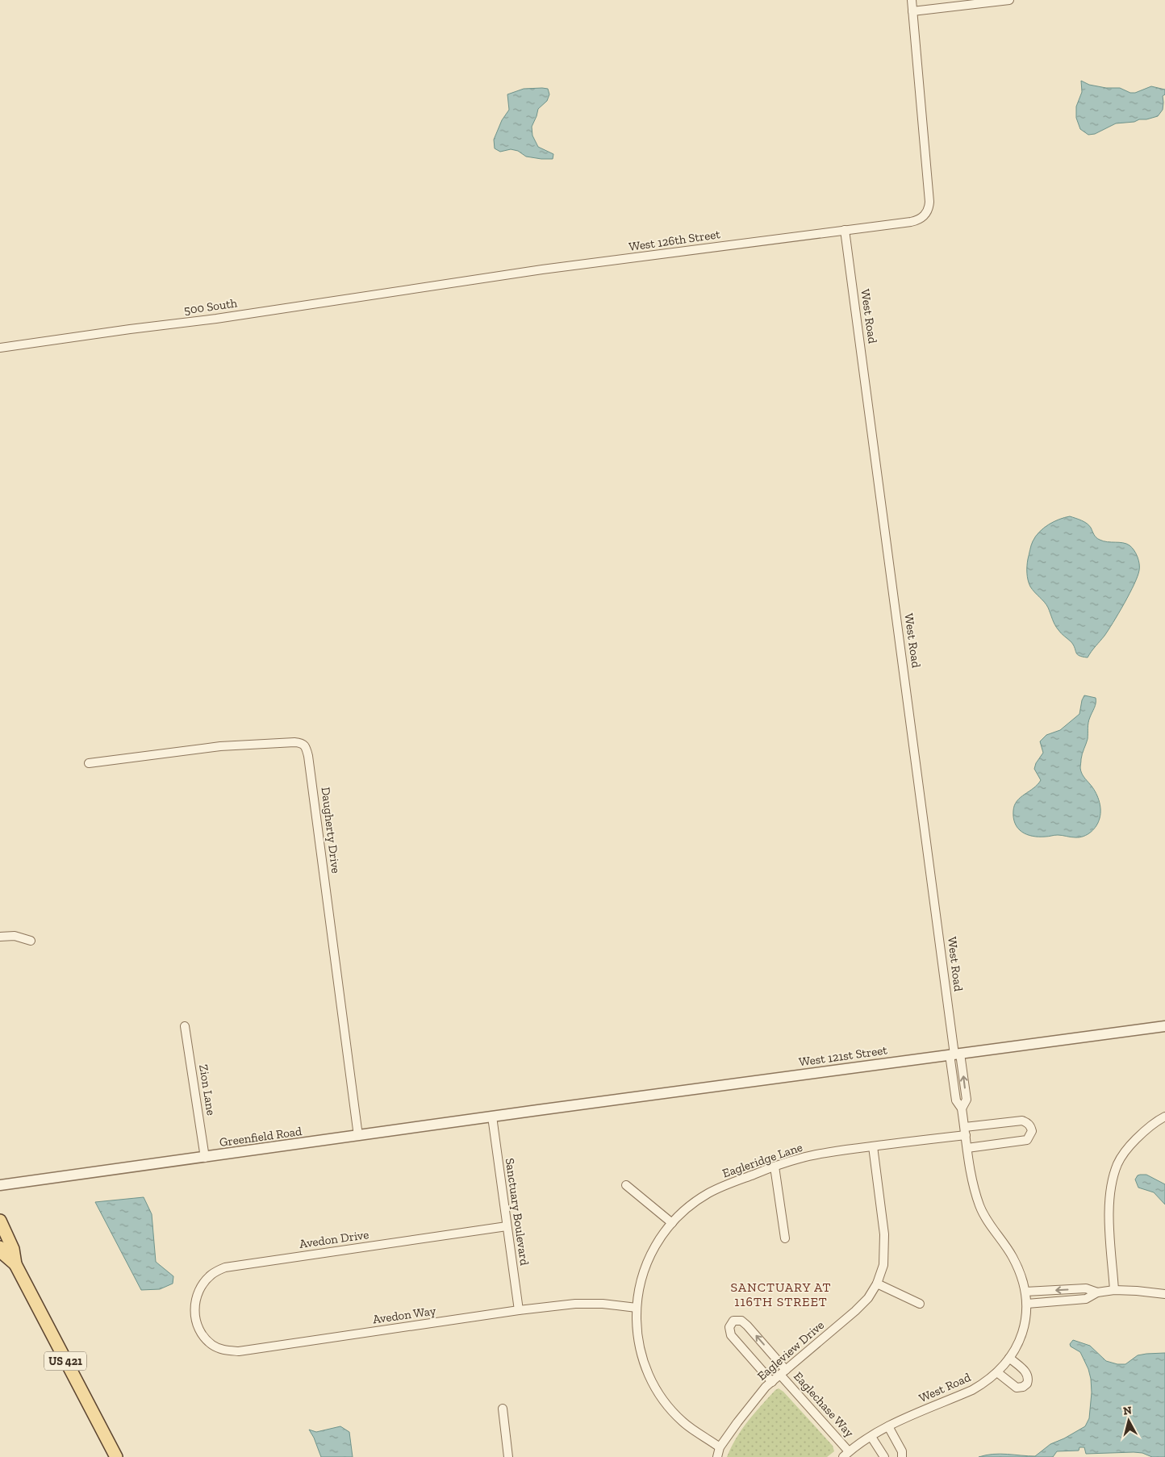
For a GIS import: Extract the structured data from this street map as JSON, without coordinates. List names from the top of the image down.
{
  "streets": {
    "main road": ["US 421"],
    "street": [
      "West 126th Street",
      "500 South",
      "West Road",
      "Daugherty Drive",
      "West 121st Street",
      "Zion Lane",
      "Greenfield Road",
      "Eagleridge Lane",
      "Sanctuary Boulevard",
      "Avedon Drive",
      "Avedon Way",
      "Eagleview Drive",
      "Eaglechase Way"
    ]
  },
  "crossings": [
    ["West 126th Street", "500 South"],
    ["West 126th Street", "West Road"],
    ["West Road", "West 121st Street"],
    ["West Road", "Eagleridge Lane"],
    ["West Road", "Eaglechase Way"],
    ["Daugherty Drive", "Greenfield Road"],
    ["West 121st Street", "Greenfield Road"],
    ["Zion Lane", "Greenfield Road"],
    ["Greenfield Road", "Sanctuary Boulevard"],
    ["Eagleridge Lane", "Avedon Way"],
    ["Eagleridge Lane", "Eagleview Drive"],
    ["Sanctuary Boulevard", "Avedon Drive"],
    ["Sanctuary Boulevard", "Avedon Way"],
    ["Avedon Drive", "Avedon Way"],
    ["Eagleview Drive", "Eaglechase Way"]
  ],
  "districts": ["SANCTUARY AT 116TH STREET"],
  "north": "top"
}
